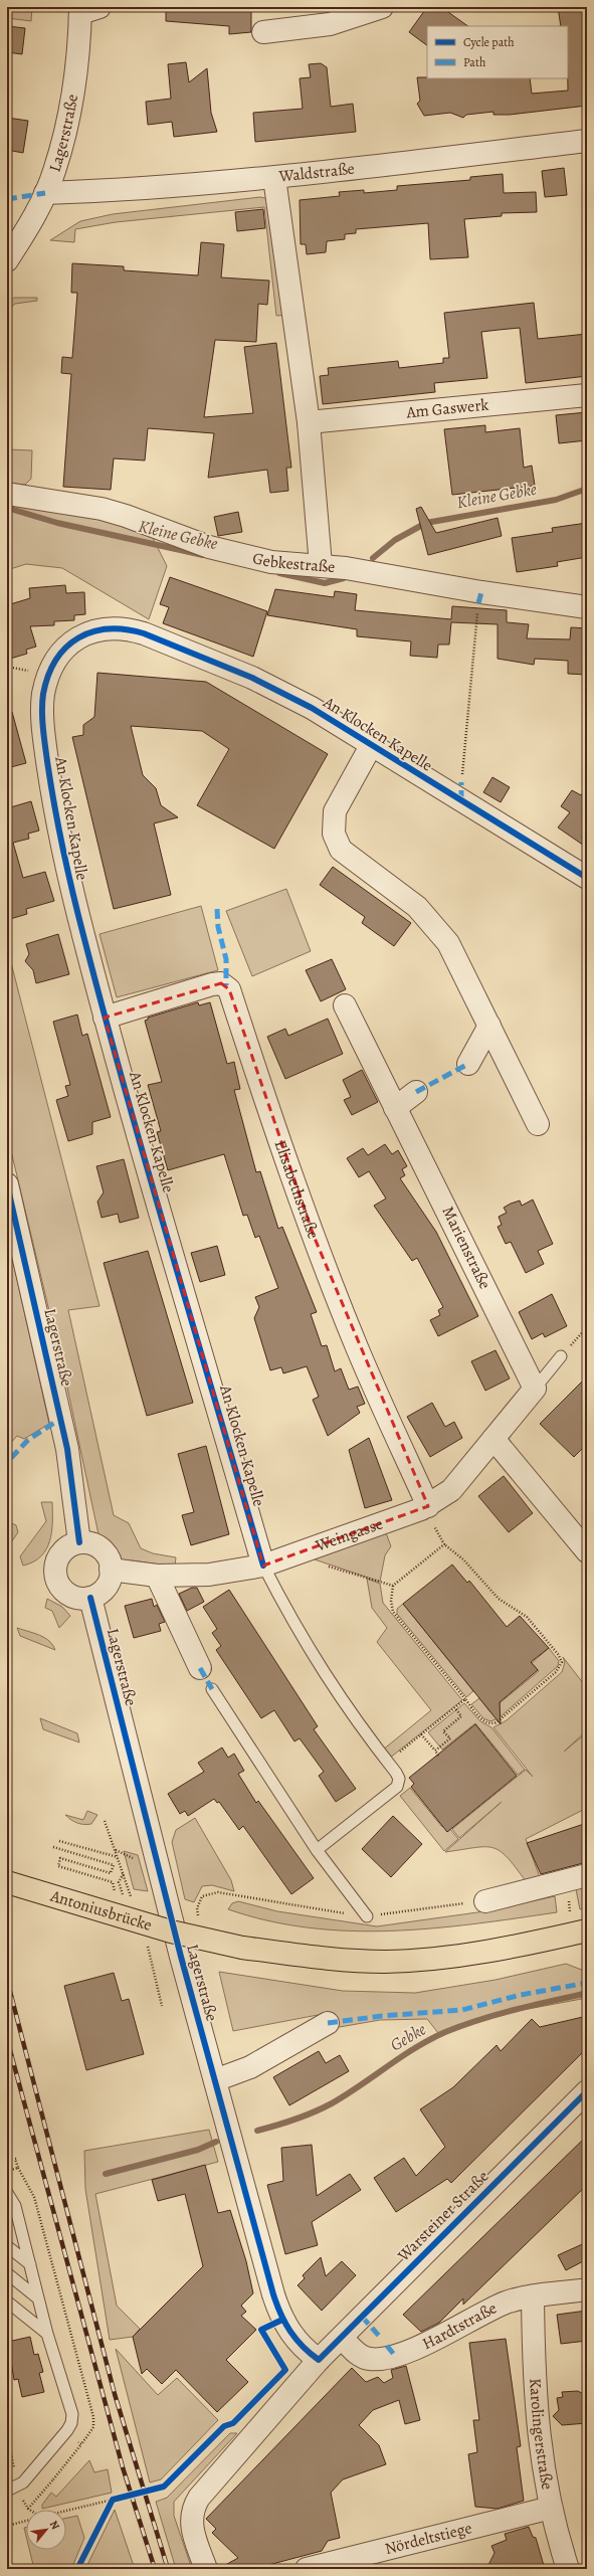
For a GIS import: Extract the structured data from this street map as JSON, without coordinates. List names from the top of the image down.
{
  "streets": {
    "main road": ["Antoniusbrücke"],
    "street": [
      "Lagerstraße",
      "Waldstraße",
      "Am Gaswerk",
      "Gebkestraße",
      "An Klocken Kapelle",
      "Elisabethstraße",
      "Marienstraße",
      "Weingasse",
      "Warsteiner Straße",
      "Hardtstraße",
      "Karolingerstraße",
      "Nördeltstiege"
    ]
  },
  "crossings": [
    ["Lagerstraße", "Waldstraße"],
    ["Lagerstraße", "Weingasse"],
    ["Lagerstraße", "Warsteiner Straße"],
    ["An Klocken Kapelle", "Elisabethstraße"],
    ["An Klocken Kapelle", "Weingasse"],
    ["Elisabethstraße", "Weingasse"],
    ["Marienstraße", "Weingasse"],
    ["Warsteiner Straße", "Hardtstraße"],
    ["Hardtstraße", "Karolingerstraße"],
    ["Karolingerstraße", "Nördeltstiege"]
  ],
  "water": ["Kleine Gebke", "Gebke"],
  "legend": ["Cycle path", "Path"],
  "north": "top right"
}
